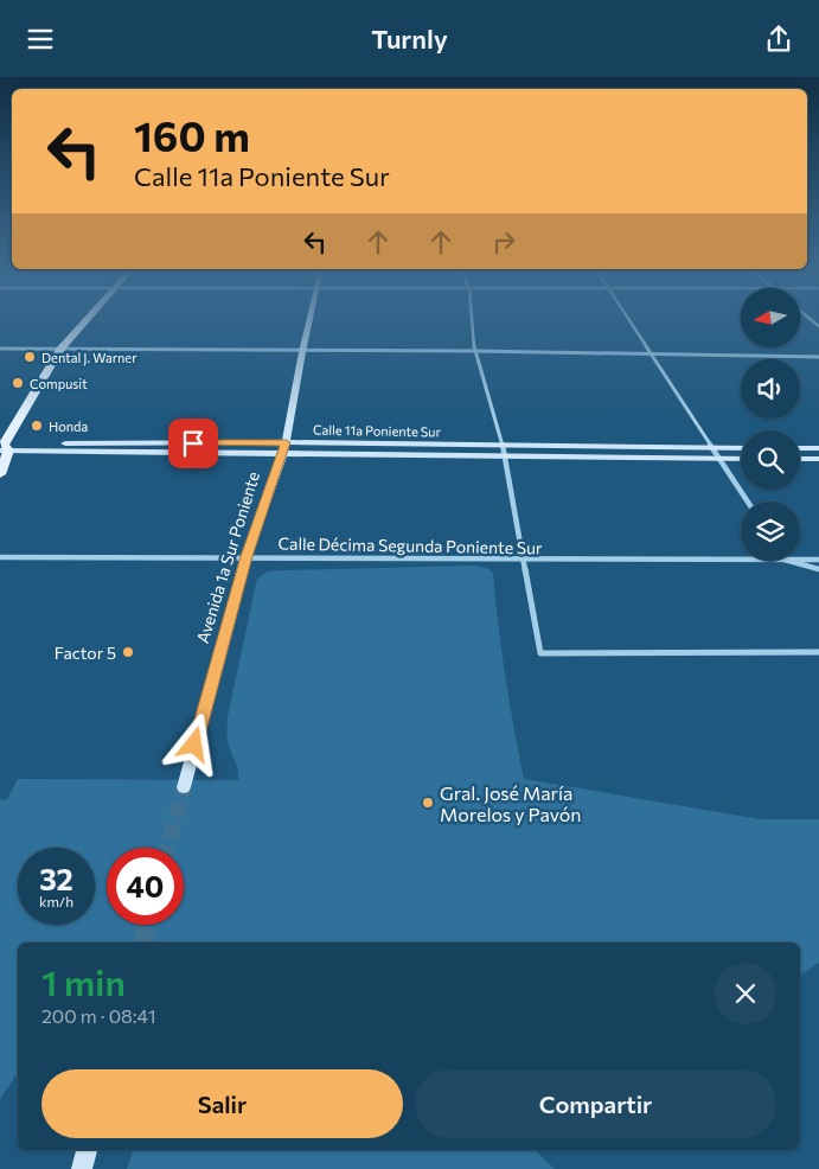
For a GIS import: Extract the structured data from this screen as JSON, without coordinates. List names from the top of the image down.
{
  "streets": {
    "main road": ["Calle 11a Poniente Sur", "Avenida 1a Sur Poniente"],
    "street": ["Calle Décima Segunda Poniente Sur"]
  },
  "crossings": [
    ["Calle 11a Poniente Sur", "Avenida 1a Sur Poniente"],
    ["Calle Décima Segunda Poniente Sur", "Avenida 1a Sur Poniente"]
  ],
  "places": [
    "Dental J. Warner",
    "Compusit",
    "Honda",
    "Factor 5",
    "Gral. José María Morelos y Pavón"
  ],
  "north": "left",
  "page": {
    "header": "Turnly",
    "turn": ["160 m", "Calle 11a Poniente Sur"],
    "speed": "32 km/h",
    "limit": "40",
    "heading": ["1 min", "200 m · 08:41"],
    "buttons": ["Salir", "Compartir"]
  }
}
